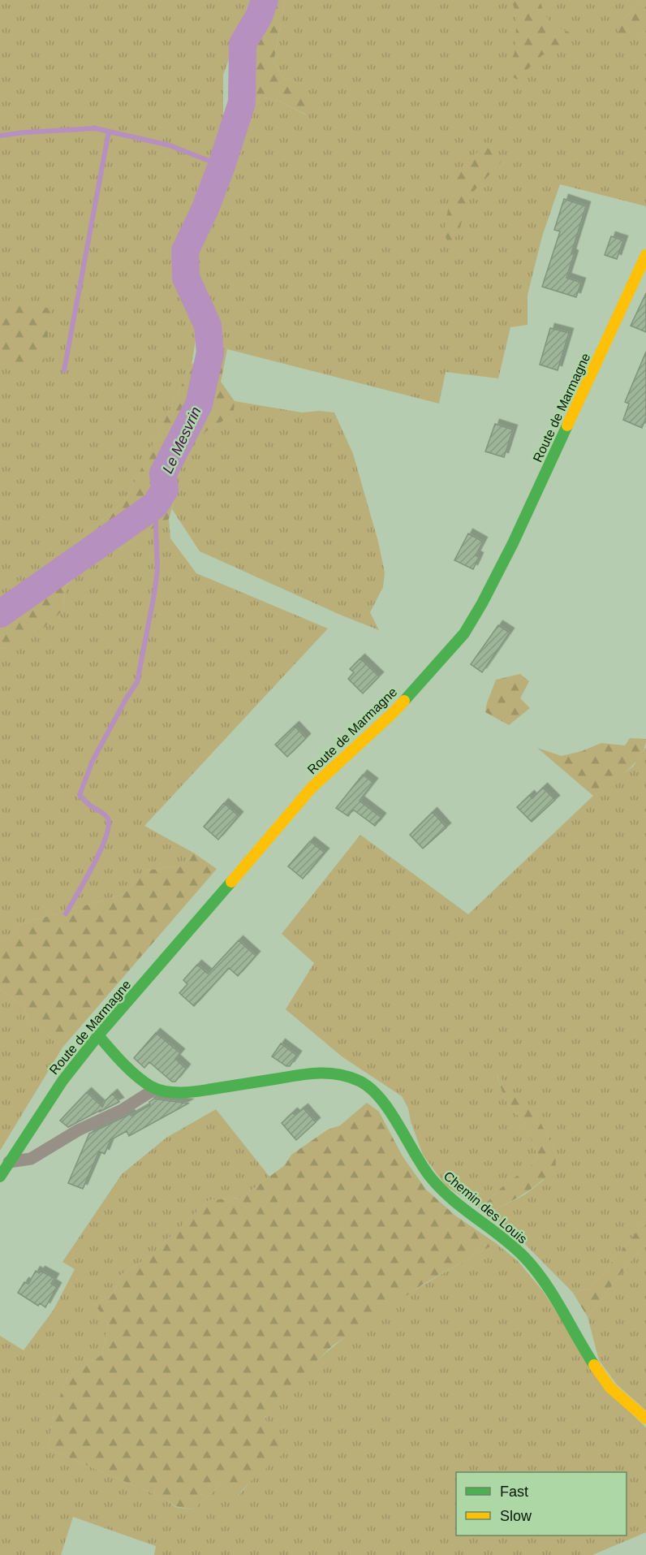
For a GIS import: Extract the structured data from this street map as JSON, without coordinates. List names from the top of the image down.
{
  "streets": {
    "main road": ["Route de Marmagne", "Chemin des Louis"]
  },
  "water": ["Le Mesvrin"],
  "legend": ["Fast", "Slow"]
}
